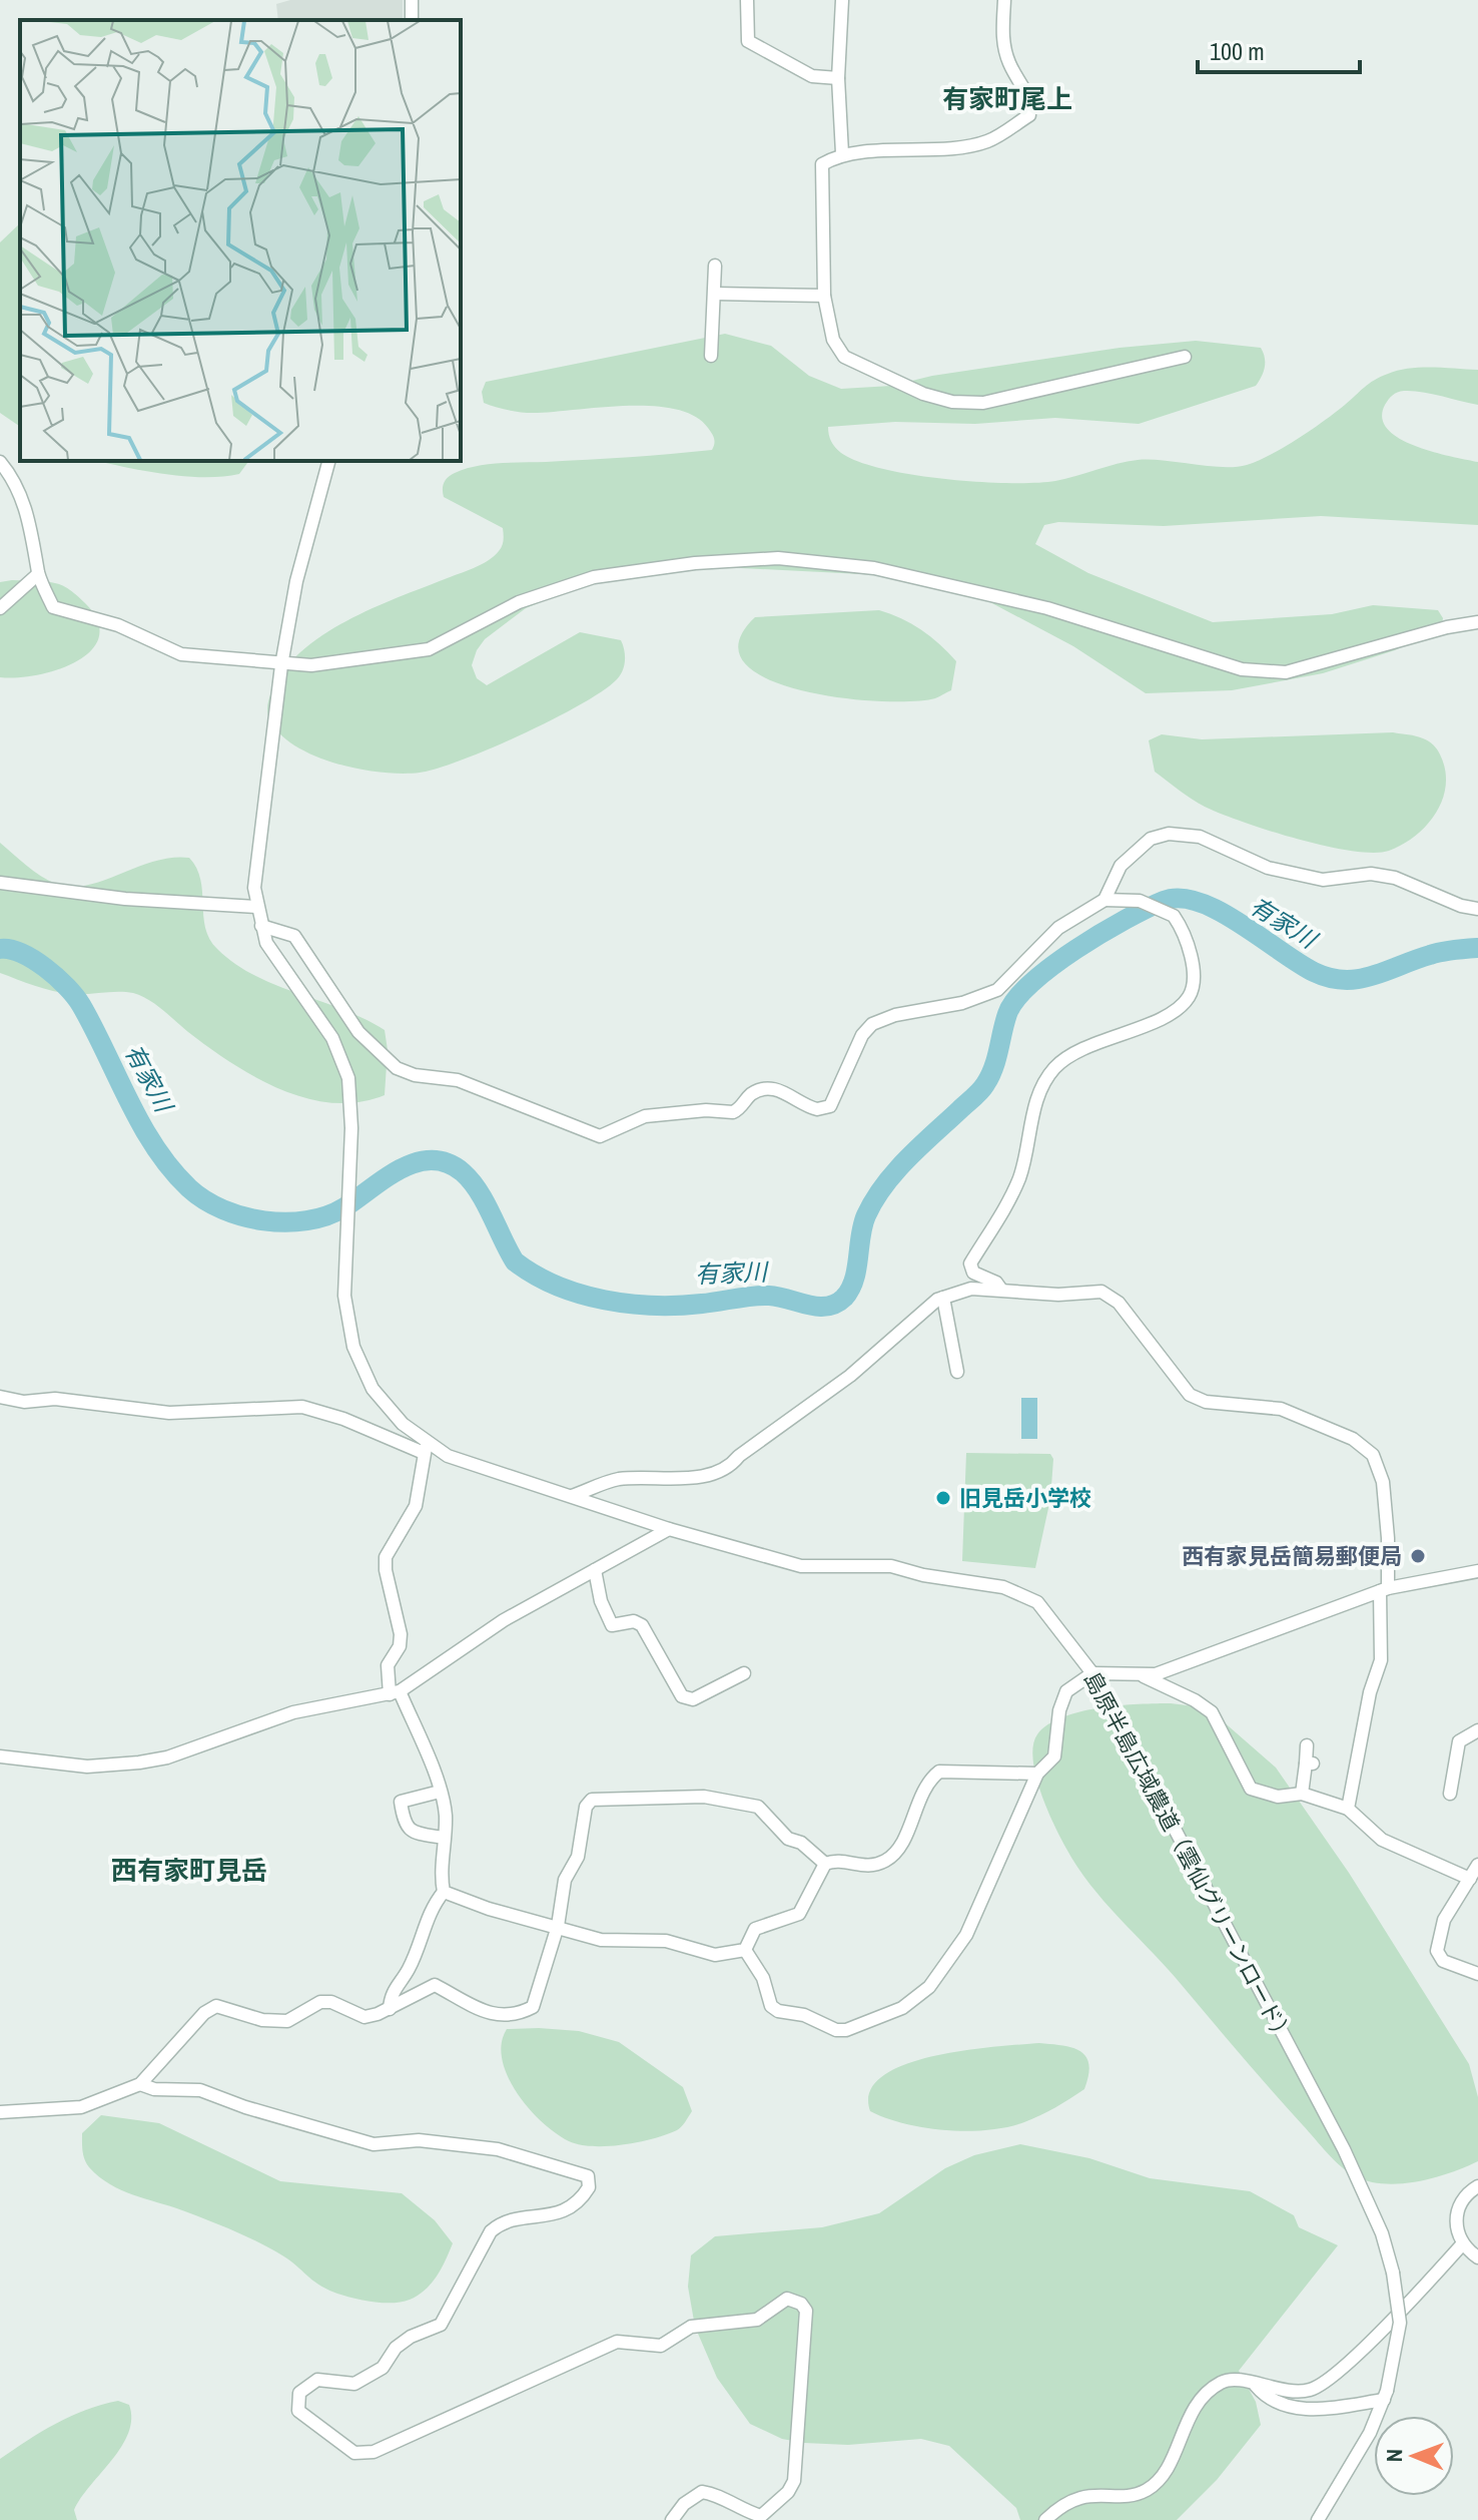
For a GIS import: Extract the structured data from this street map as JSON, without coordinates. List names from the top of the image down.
{
  "streets": {
    "street": ["島原半島広域農道（雲仙グリーンロード）"]
  },
  "districts": ["有家町尾上", "西有家町見岳"],
  "water": ["有家川"],
  "places": ["旧見岳小学校", "西有家見岳簡易郵便局"],
  "scale_bar": "100 m",
  "north": "left"
}
